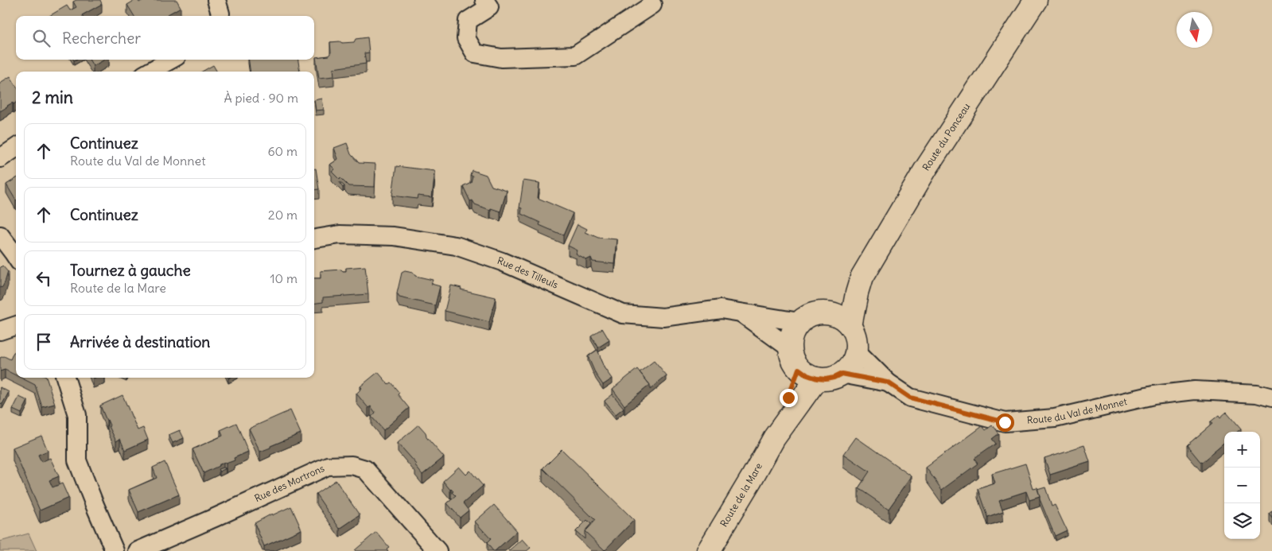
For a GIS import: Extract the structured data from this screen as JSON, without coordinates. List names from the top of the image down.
{
  "streets": {
    "street": [
      "Route du Ponceau",
      "Rue des Tilleuls",
      "Route du Val de Monnet",
      "Rue des Mortrons",
      "Route de la Mare"
    ]
  },
  "crossings": [
    ["Route du Ponceau", "Rue des Tilleuls"],
    ["Route du Ponceau", "Route du Val de Monnet"],
    ["Route du Ponceau", "Route de la Mare"],
    ["Rue des Tilleuls", "Route du Val de Monnet"],
    ["Rue des Tilleuls", "Route de la Mare"],
    ["Route du Val de Monnet", "Route de la Mare"]
  ],
  "north": "bottom",
  "page": {
    "search": "Rechercher",
    "heading": ["2 min", "À pied · 90 m"],
    "list": [
      ["Continuez", "Route du Val de Monnet", "60 m"],
      ["Continuez", "20 m"],
      ["Tournez à gauche", "Route de la Mare", "10 m"],
      "Arrivée à destination"
    ],
    "map_buttons": ["+", "−"]
  }
}
